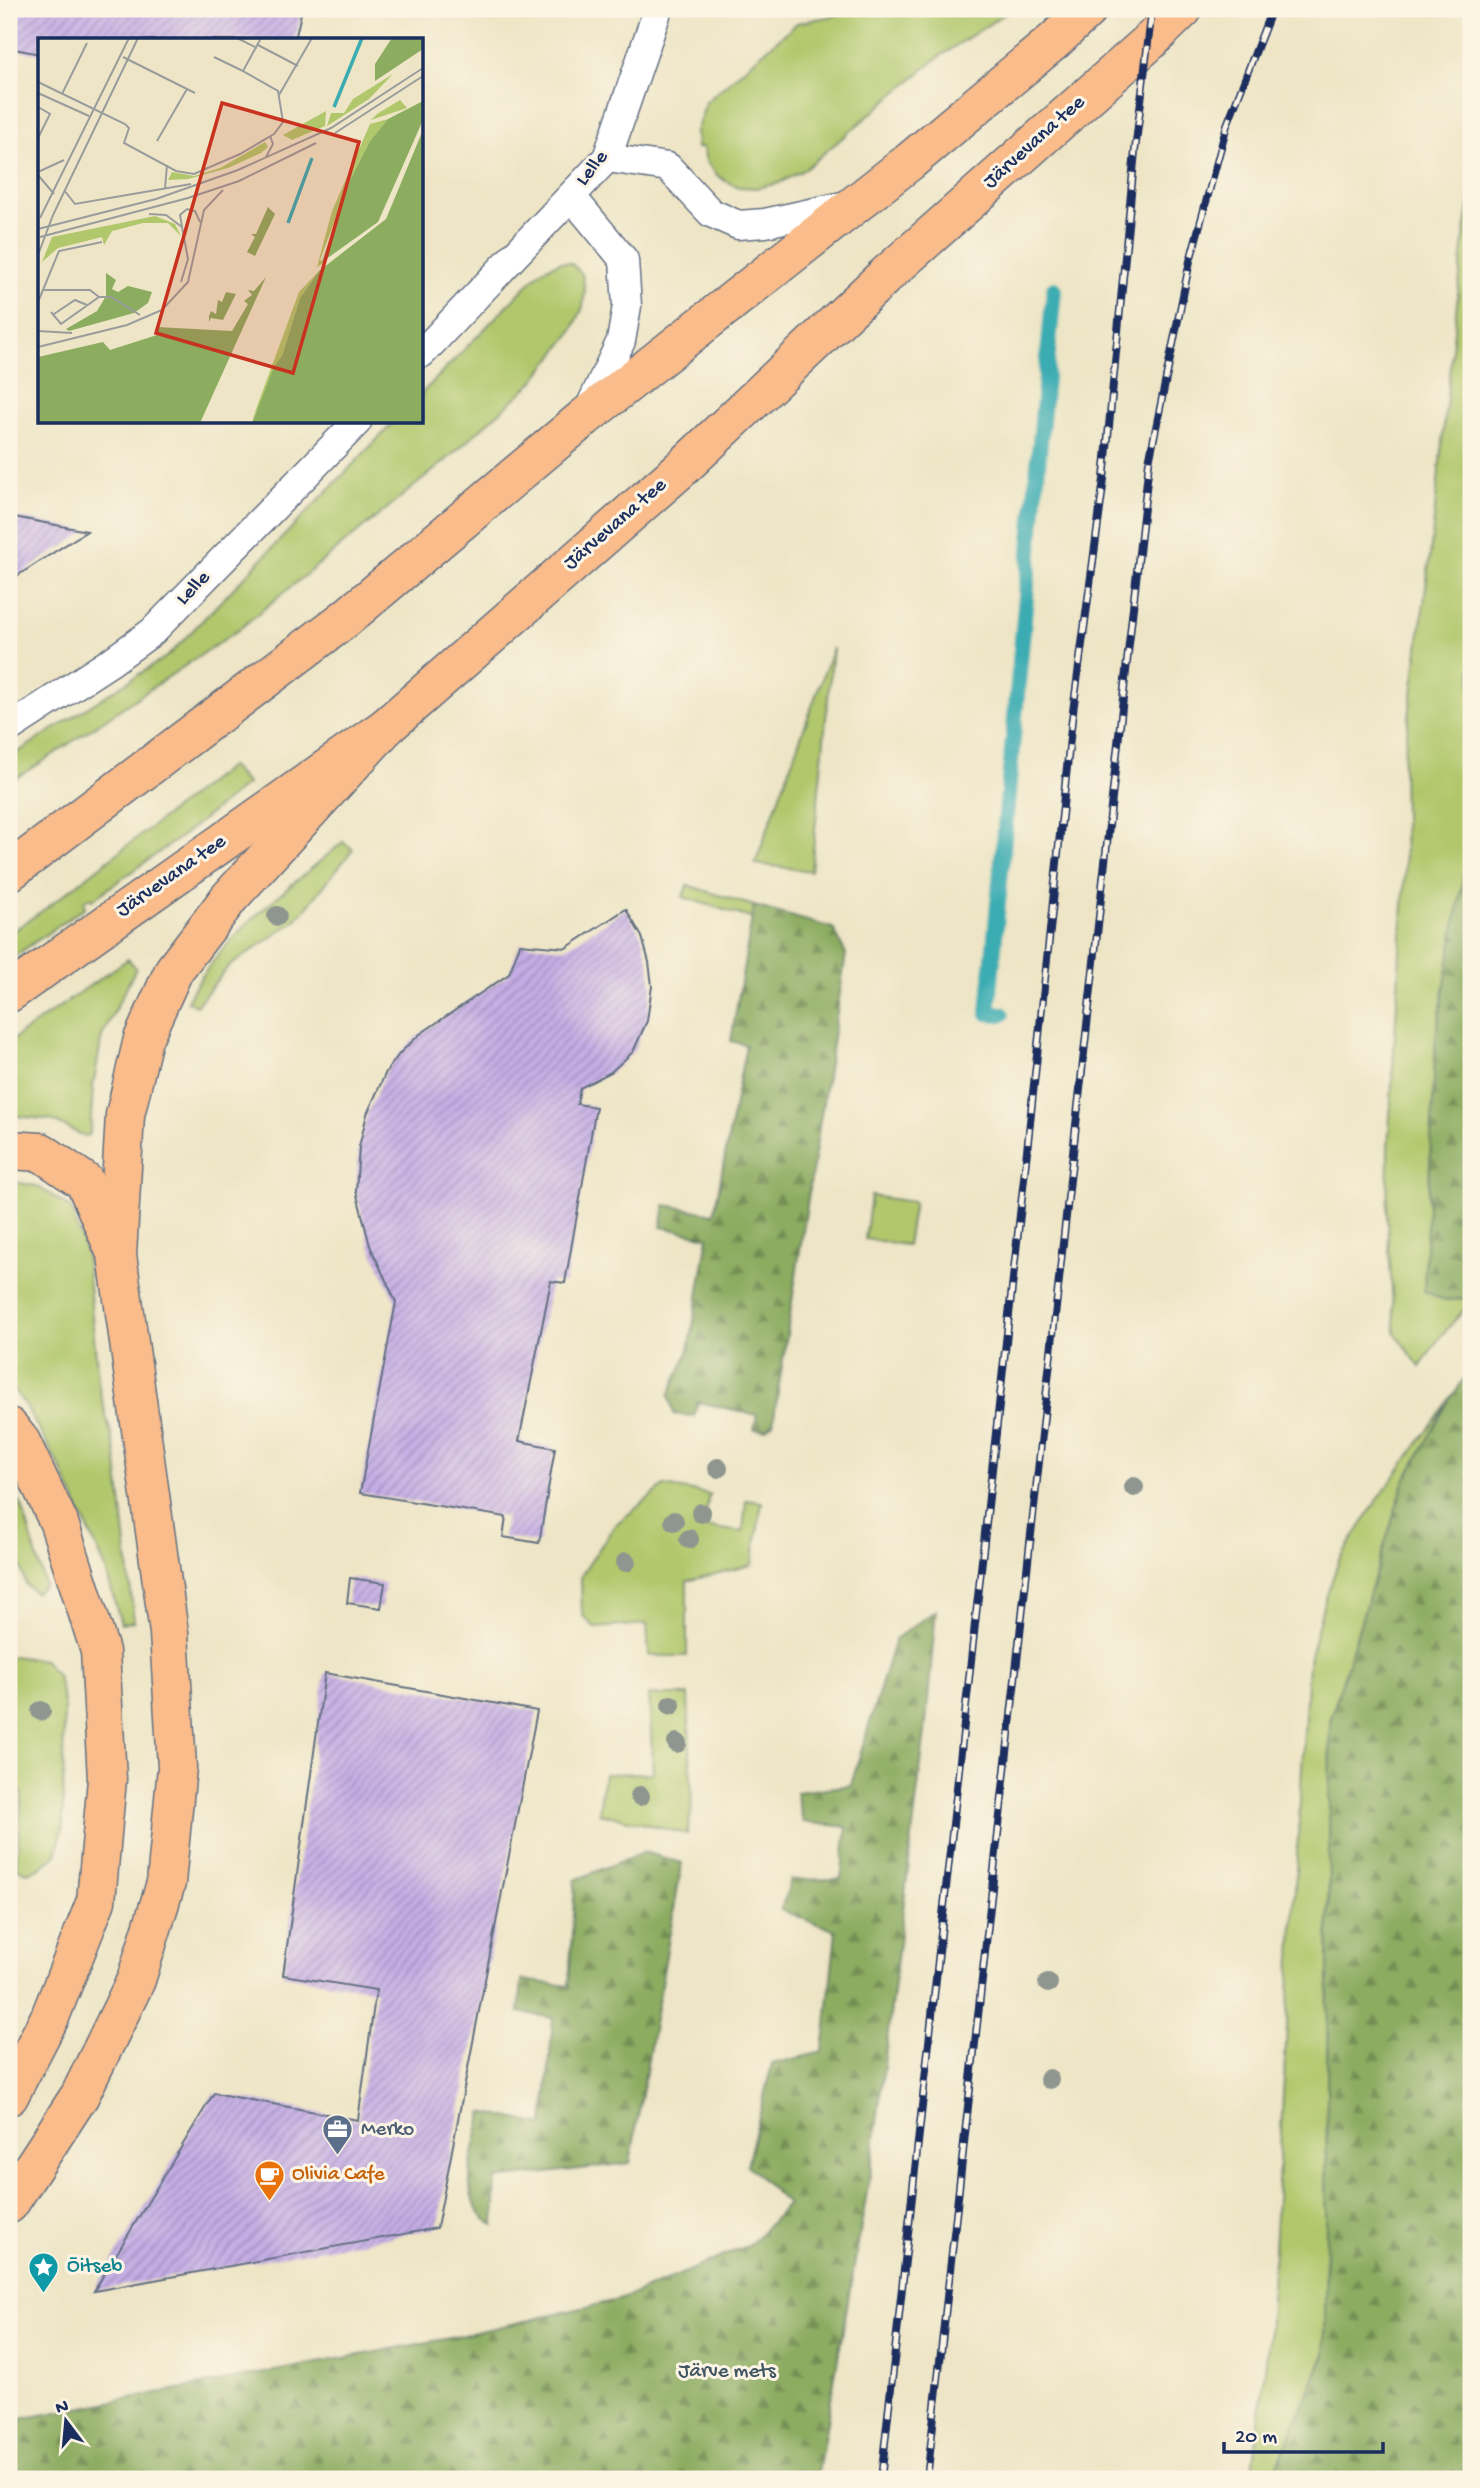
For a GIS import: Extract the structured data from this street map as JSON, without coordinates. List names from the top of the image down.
{
  "streets": {
    "highway": ["Järvevana tee"],
    "lane": ["Lelle"]
  },
  "parks": ["Järve mets"],
  "places": {
    "office": ["Merko"],
    "cafe": ["Olivia Cafe"],
    "place": ["Õitseb"]
  },
  "scale_bar": "20 m",
  "north": "top"
}
